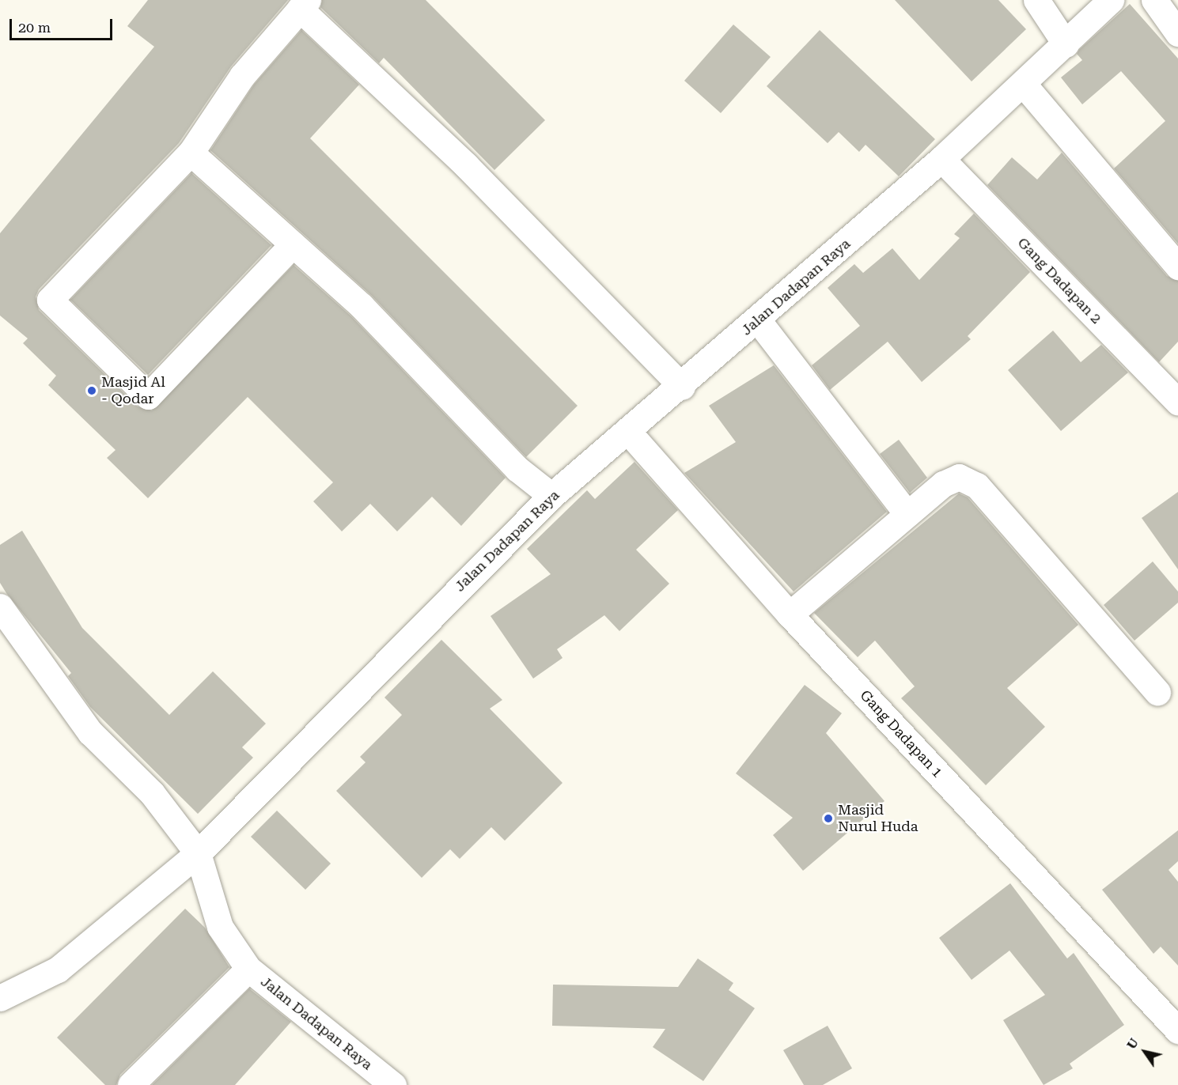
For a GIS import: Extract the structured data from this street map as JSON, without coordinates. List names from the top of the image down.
{
  "streets": {
    "street": ["Gang Dadapan 2", "Jalan Dadapan Raya", "Gang Dadapan 1"]
  },
  "crossings": [
    ["Gang Dadapan 2", "Jalan Dadapan Raya"],
    ["Jalan Dadapan Raya", "Gang Dadapan 1"]
  ],
  "places": ["Masjid Al - Qodar", "Masjid Nurul Huda"],
  "scale_bar": "20 m",
  "north": "top left"
}
